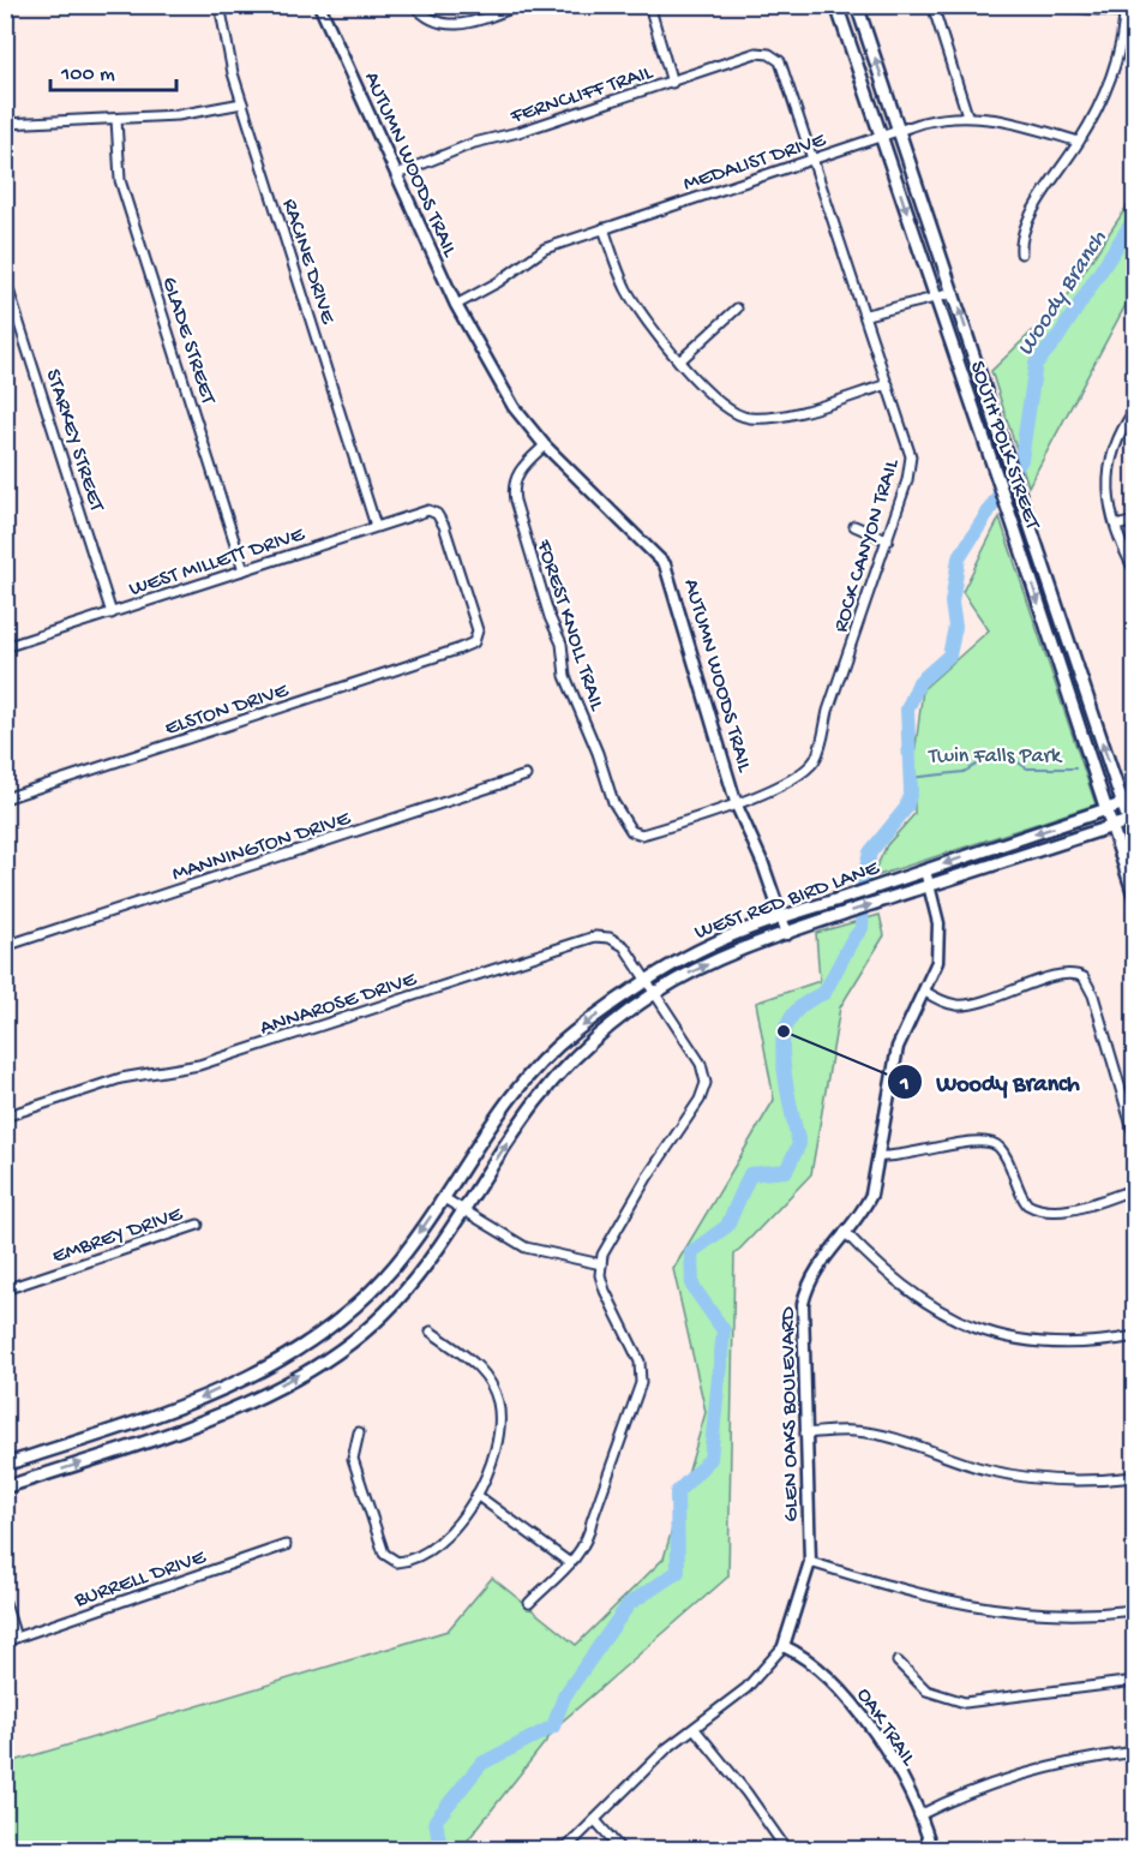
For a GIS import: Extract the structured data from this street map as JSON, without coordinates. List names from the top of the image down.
{
  "streets": {
    "main road": ["SOUTH POLK STREET", "WEST RED BIRD LANE"],
    "street": [
      "FERNCLIFF TRAIL",
      "MEDALIST DRIVE",
      "AUTUMN WOODS TRAIL",
      "RACINE DRIVE",
      "GLADE STREET",
      "STARKEY STREET",
      "ROCK CANYON TRAIL",
      "WEST MILLETT DRIVE",
      "FOREST KNOLL TRAIL",
      "ELSTON DRIVE",
      "MANNINGTON DRIVE",
      "ANNAROSE DRIVE",
      "EMBREY DRIVE",
      "GLEN OAKS BOULEVARD",
      "BURRELL DRIVE",
      "OAK TRAIL"
    ]
  },
  "crossings": [
    ["FERNCLIFF TRAIL", "AUTUMN WOODS TRAIL"],
    ["FERNCLIFF TRAIL", "ROCK CANYON TRAIL"],
    ["MEDALIST DRIVE", "AUTUMN WOODS TRAIL"],
    ["MEDALIST DRIVE", "SOUTH POLK STREET"],
    ["MEDALIST DRIVE", "ROCK CANYON TRAIL"],
    ["AUTUMN WOODS TRAIL", "ROCK CANYON TRAIL"],
    ["AUTUMN WOODS TRAIL", "FOREST KNOLL TRAIL"],
    ["AUTUMN WOODS TRAIL", "WEST RED BIRD LANE"],
    ["RACINE DRIVE", "WEST MILLETT DRIVE"],
    ["GLADE STREET", "WEST MILLETT DRIVE"],
    ["STARKEY STREET", "WEST MILLETT DRIVE"],
    ["SOUTH POLK STREET", "WEST RED BIRD LANE"],
    ["ROCK CANYON TRAIL", "FOREST KNOLL TRAIL"],
    ["WEST MILLETT DRIVE", "ELSTON DRIVE"],
    ["WEST RED BIRD LANE", "ANNAROSE DRIVE"],
    ["WEST RED BIRD LANE", "GLEN OAKS BOULEVARD"],
    ["GLEN OAKS BOULEVARD", "OAK TRAIL"]
  ],
  "water": ["Woody Branch"],
  "parks": ["Twin Falls Park"],
  "places": ["Woody Branch"],
  "scale_bar": "100 m"
}
